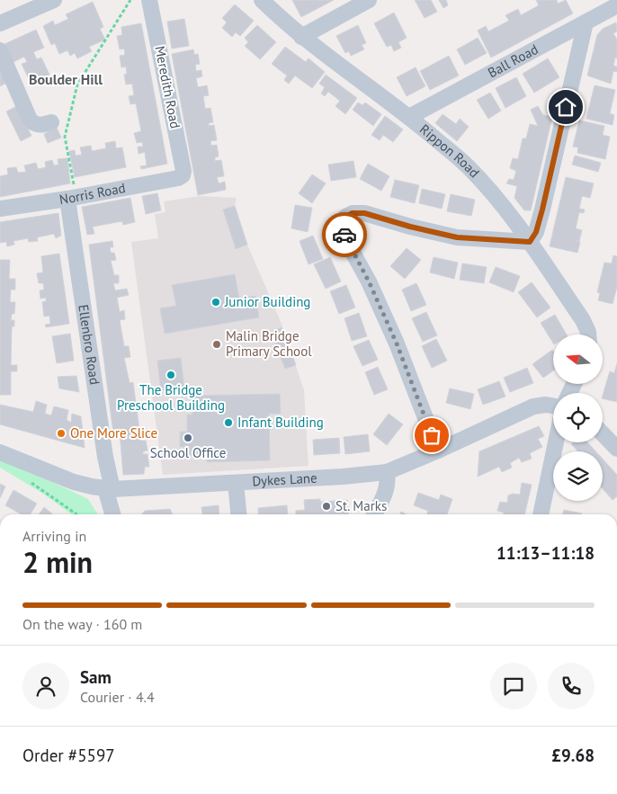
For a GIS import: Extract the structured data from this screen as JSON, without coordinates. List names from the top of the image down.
{
  "streets": {
    "street": [
      "Ball Road",
      "Meredith Road",
      "Rippon Road",
      "Norris Road",
      "Ellenbro Road",
      "Dykes Lane"
    ]
  },
  "crossings": [
    ["Ball Road", "Rippon Road"],
    ["Meredith Road", "Norris Road"],
    ["Norris Road", "Ellenbro Road"],
    ["Ellenbro Road", "Dykes Lane"]
  ],
  "districts": ["Boulder Hill"],
  "places": [
    "Junior Building",
    "Malin Bridge Primary School",
    "The Bridge Preschool Building",
    "Infant Building",
    "One More Slice",
    "School Office",
    "St. Marks"
  ],
  "north": "left",
  "page": {
    "heading": ["2 min", "Arriving in", "11:13–11:18"],
    "panel": [
      "Sam",
      "Courier · 4.4",
      "Order #5597",
      "£9.68"
    ],
    "bar": "On the way · 160 m"
  }
}
